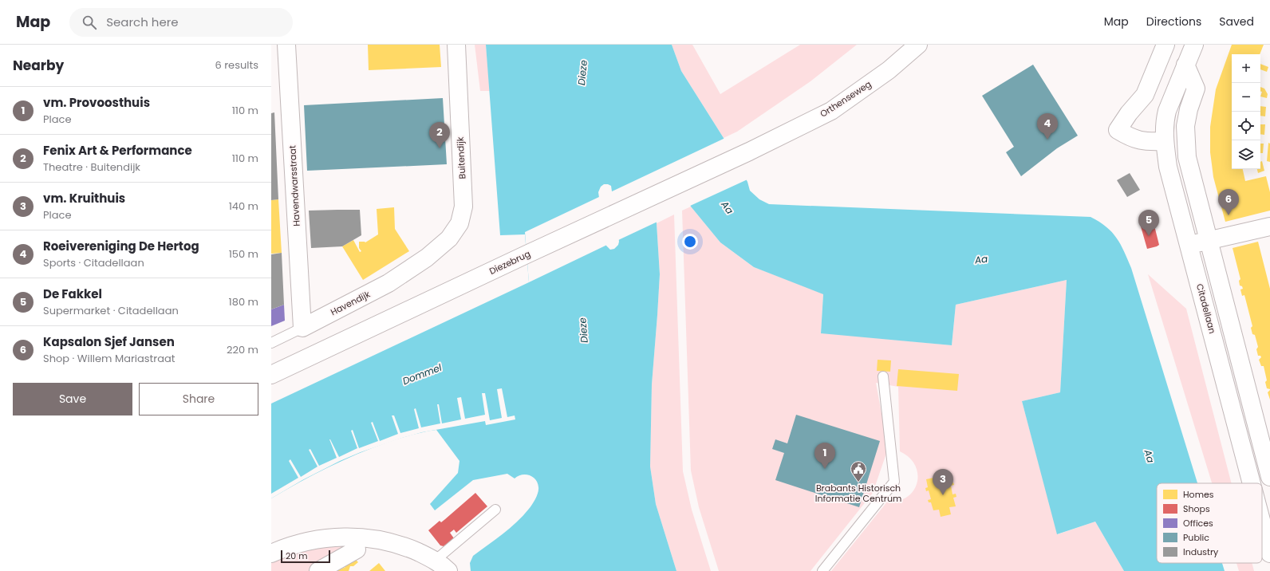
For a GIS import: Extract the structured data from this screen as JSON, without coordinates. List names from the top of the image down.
{
  "streets": {
    "street": [
      "Orthenseweg",
      "Buitendijk",
      "Havendwarsstraat",
      "Diezebrug",
      "Havendijk",
      "Citadellaan"
    ]
  },
  "crossings": [
    ["Orthenseweg", "Diezebrug"],
    ["Buitendijk", "Havendijk"],
    ["Havendwarsstraat", "Havendijk"]
  ],
  "water": ["Dieze", "Aa", "Dommel"],
  "places": {
    "public building": ["Brabants Historisch Informatie Centrum"]
  },
  "legend": [
    "Homes",
    "Shops",
    "Offices",
    "Public",
    "Industry"
  ],
  "scale_bar": "20 m",
  "page": {
    "header": "Map",
    "search": "Search here",
    "nav": ["Map", "Directions", "Saved"],
    "heading": ["Nearby", "6 results"],
    "map_buttons": ["+", "−"],
    "list": [
      {
        "mark": "1",
        "name": "vm. Provoosthuis",
        "note": "Place",
        "value": "110 m"
      },
      {
        "mark": "2",
        "name": "Fenix Art & Performance",
        "note": "Theatre · Buitendijk",
        "value": "110 m"
      },
      {
        "mark": "3",
        "name": "vm. Kruithuis",
        "note": "Place",
        "value": "140 m"
      },
      {
        "mark": "4",
        "name": "Roeivereniging De Hertog",
        "note": "Sports · Citadellaan",
        "value": "150 m"
      },
      {
        "mark": "5",
        "name": "De Fakkel",
        "note": "Supermarket · Citadellaan",
        "value": "180 m"
      },
      {
        "mark": "6",
        "name": "Kapsalon Sjef Jansen",
        "note": "Shop · Willem Mariastraat",
        "value": "220 m"
      }
    ],
    "pins": [
      "4",
      "2",
      "6",
      "5",
      "1",
      "3"
    ],
    "buttons": ["Save", "Share"],
    "scale": "20 m"
  }
}
